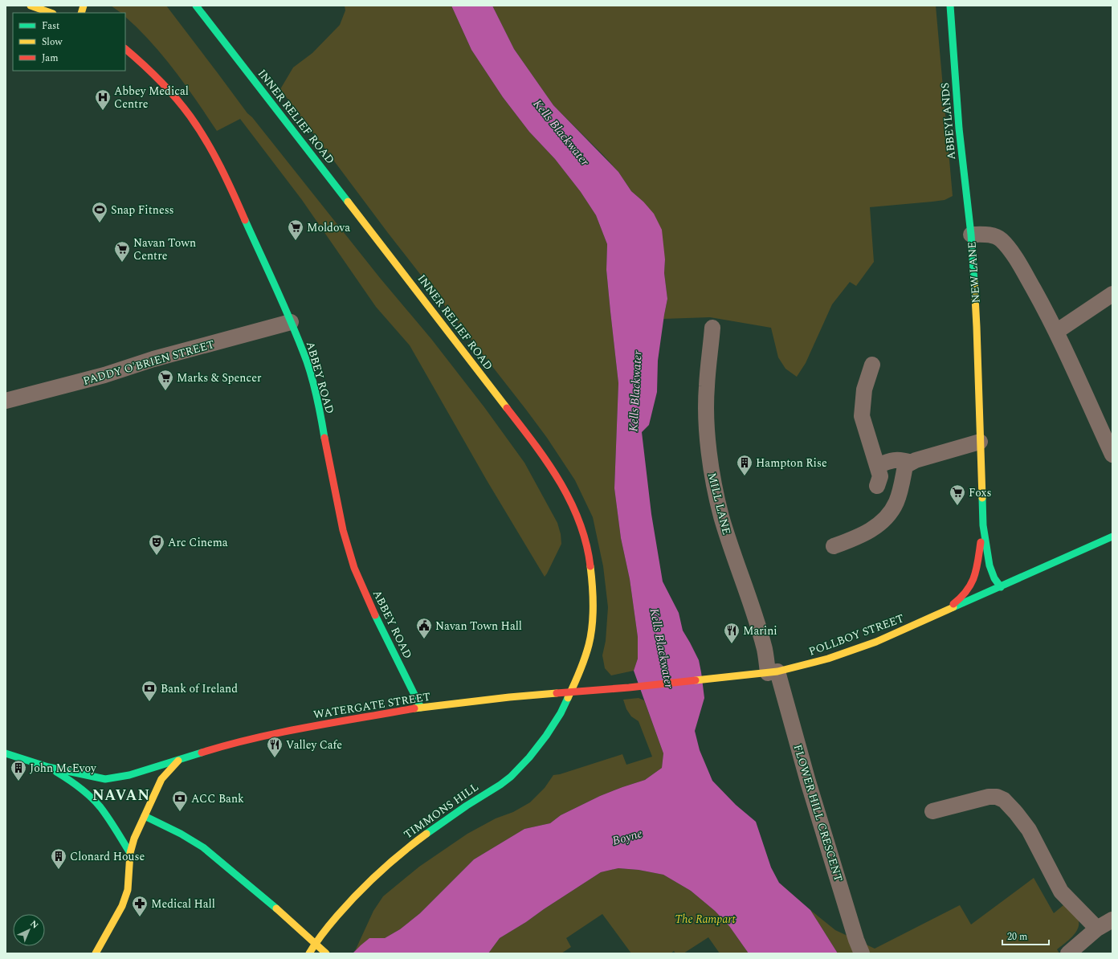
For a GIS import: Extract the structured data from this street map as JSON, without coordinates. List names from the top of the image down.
{
  "streets": {
    "main road": [
      "INNER RELIEF ROAD",
      "ABBEYLANDS",
      "NEW LANE",
      "ABBEY ROAD",
      "POLLBOY STREET",
      "WATERGATE STREET",
      "TIMMONS HILL"
    ],
    "street": ["PADDY O'BRIEN STREET", "MILL LANE", "FLOWER HILL CRESCENT"]
  },
  "crossings": [
    ["INNER RELIEF ROAD", "POLLBOY STREET"],
    ["INNER RELIEF ROAD", "WATERGATE STREET"],
    ["INNER RELIEF ROAD", "TIMMONS HILL"],
    ["ABBEYLANDS", "NEW LANE"],
    ["NEW LANE", "POLLBOY STREET"],
    ["PADDY O'BRIEN STREET", "ABBEY ROAD"],
    ["ABBEY ROAD", "WATERGATE STREET"],
    ["MILL LANE", "POLLBOY STREET"],
    ["MILL LANE", "FLOWER HILL CRESCENT"],
    ["POLLBOY STREET", "WATERGATE STREET"],
    ["POLLBOY STREET", "TIMMONS HILL"],
    ["POLLBOY STREET", "FLOWER HILL CRESCENT"],
    ["WATERGATE STREET", "TIMMONS HILL"]
  ],
  "districts": ["NAVAN"],
  "water": ["Kells Blackwater", "Boyne"],
  "parks": ["The Rampart"],
  "places": {
    "hospital": ["Abbey Medical Centre"],
    "sports": ["Snap Fitness"],
    "supermarket": [
      "Moldova",
      "Navan Town Centre",
      "Marks & Spencer",
      "Foxs"
    ],
    "building": ["Hampton Rise", "John McEvoy", "Clonard House"],
    "theatre": ["Arc Cinema"],
    "public building": ["Navan Town Hall"],
    "restaurant": ["Marini", "Valley Cafe"],
    "bank": ["Bank of Ireland", "ACC Bank"],
    "pharmacy": ["Medical Hall"]
  },
  "legend": ["Fast", "Slow", "Jam"],
  "scale_bar": "20 m",
  "north": "top right"
}
